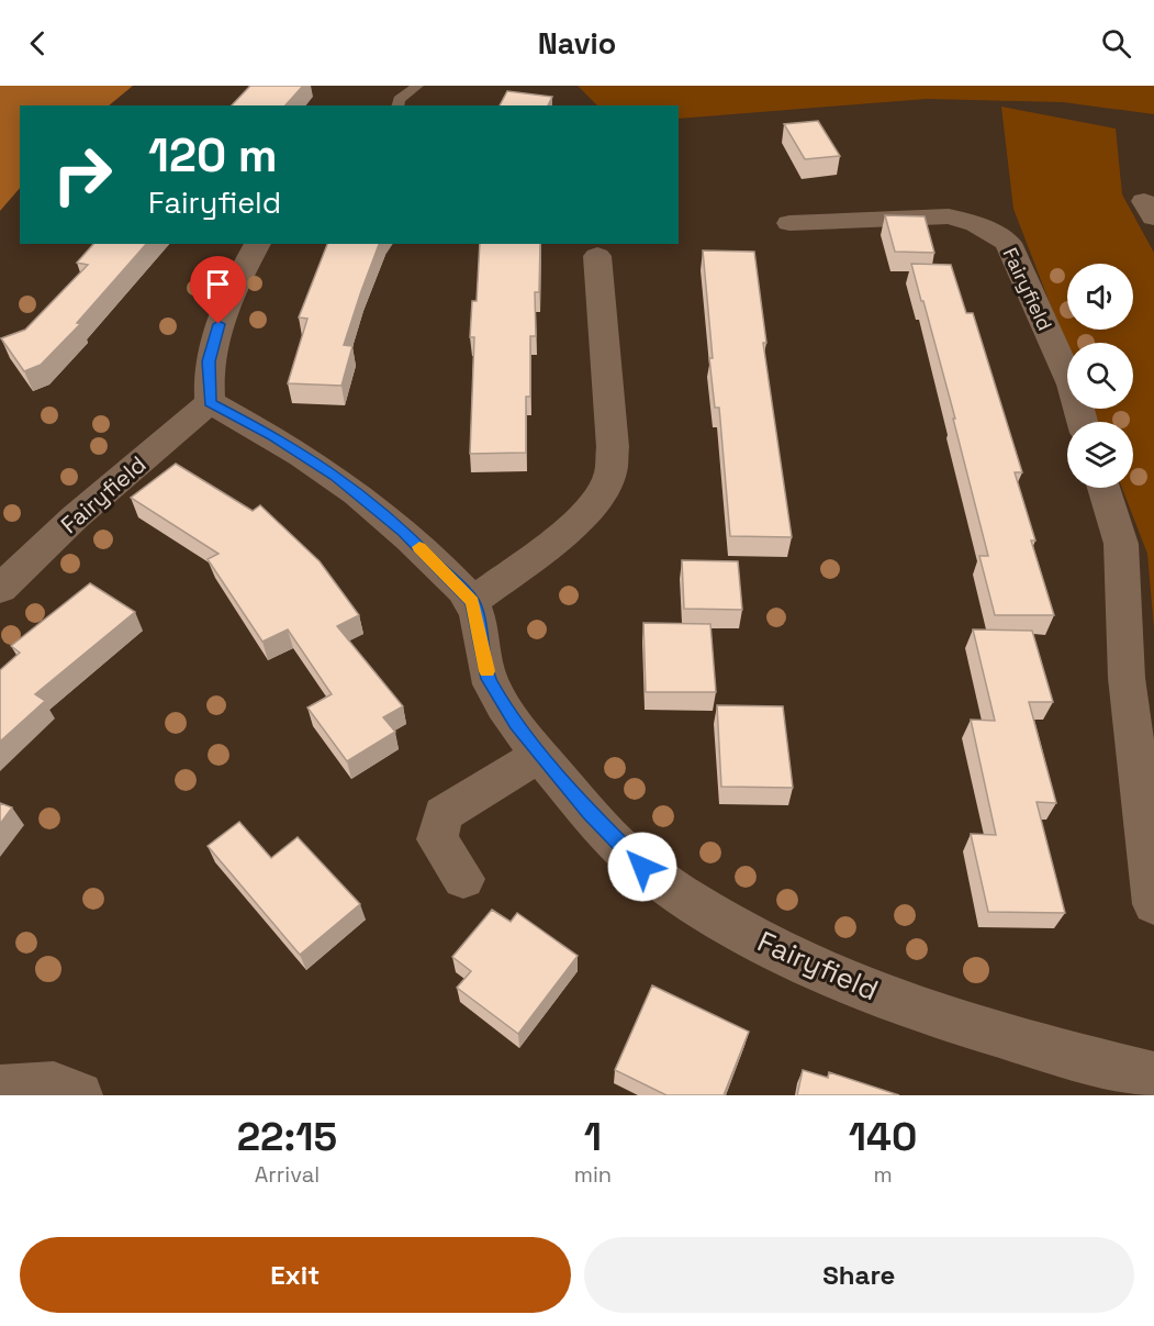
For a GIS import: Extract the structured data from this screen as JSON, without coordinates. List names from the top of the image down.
{
  "streets": {
    "street": ["Fairyfield"]
  },
  "page": {
    "header": "Navio",
    "turn": ["120 m", "Fairyfield"],
    "eta": [
      "22:15",
      "Arrival",
      "1",
      "min",
      "140",
      "m"
    ],
    "buttons": ["Exit", "Share"]
  }
}
